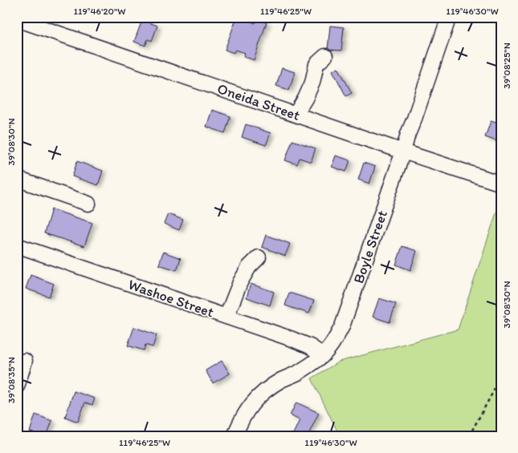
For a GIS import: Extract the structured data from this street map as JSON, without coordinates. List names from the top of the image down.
{
  "streets": {
    "street": ["Oneida Street", "Boyle Street", "Washoe Street"]
  },
  "crossings": [
    ["Oneida Street", "Boyle Street"],
    ["Boyle Street", "Washoe Street"]
  ],
  "coordinates": [
    "119°46'20\"W",
    "119°46'25\"W",
    "119°46'30\"W",
    "39°08'25\"N",
    "39°08'30\"N",
    "39°08'35\"N"
  ]
}
